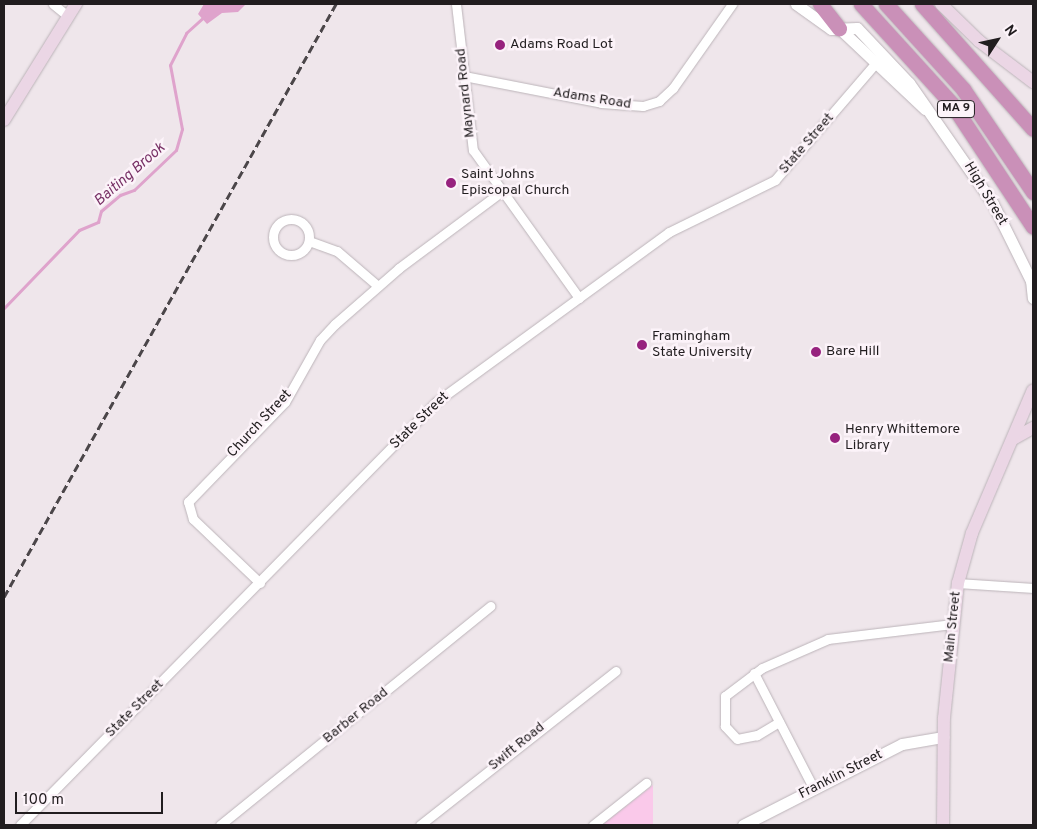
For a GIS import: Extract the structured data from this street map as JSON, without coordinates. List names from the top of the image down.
{
  "streets": {
    "highway": ["MA 9"],
    "main road": ["Main Street"],
    "street": [
      "Maynard Road",
      "Adams Road",
      "State Street",
      "High Street",
      "Church Street",
      "Barber Road",
      "Swift Road",
      "Franklin Street"
    ]
  },
  "crossings": [
    ["Maynard Road", "Adams Road"],
    ["Maynard Road", "State Street"],
    ["Maynard Road", "Church Street"],
    ["State Street", "High Street"],
    ["State Street", "Church Street"],
    ["Main Street", "Franklin Street"]
  ],
  "water": ["Baiting Brook"],
  "places": [
    "Adams Road Lot",
    "Saint Johns Episcopal Church",
    "Framingham State University",
    "Bare Hill",
    "Henry Whittemore Library"
  ],
  "scale_bar": "100 m",
  "north": "top right"
}
